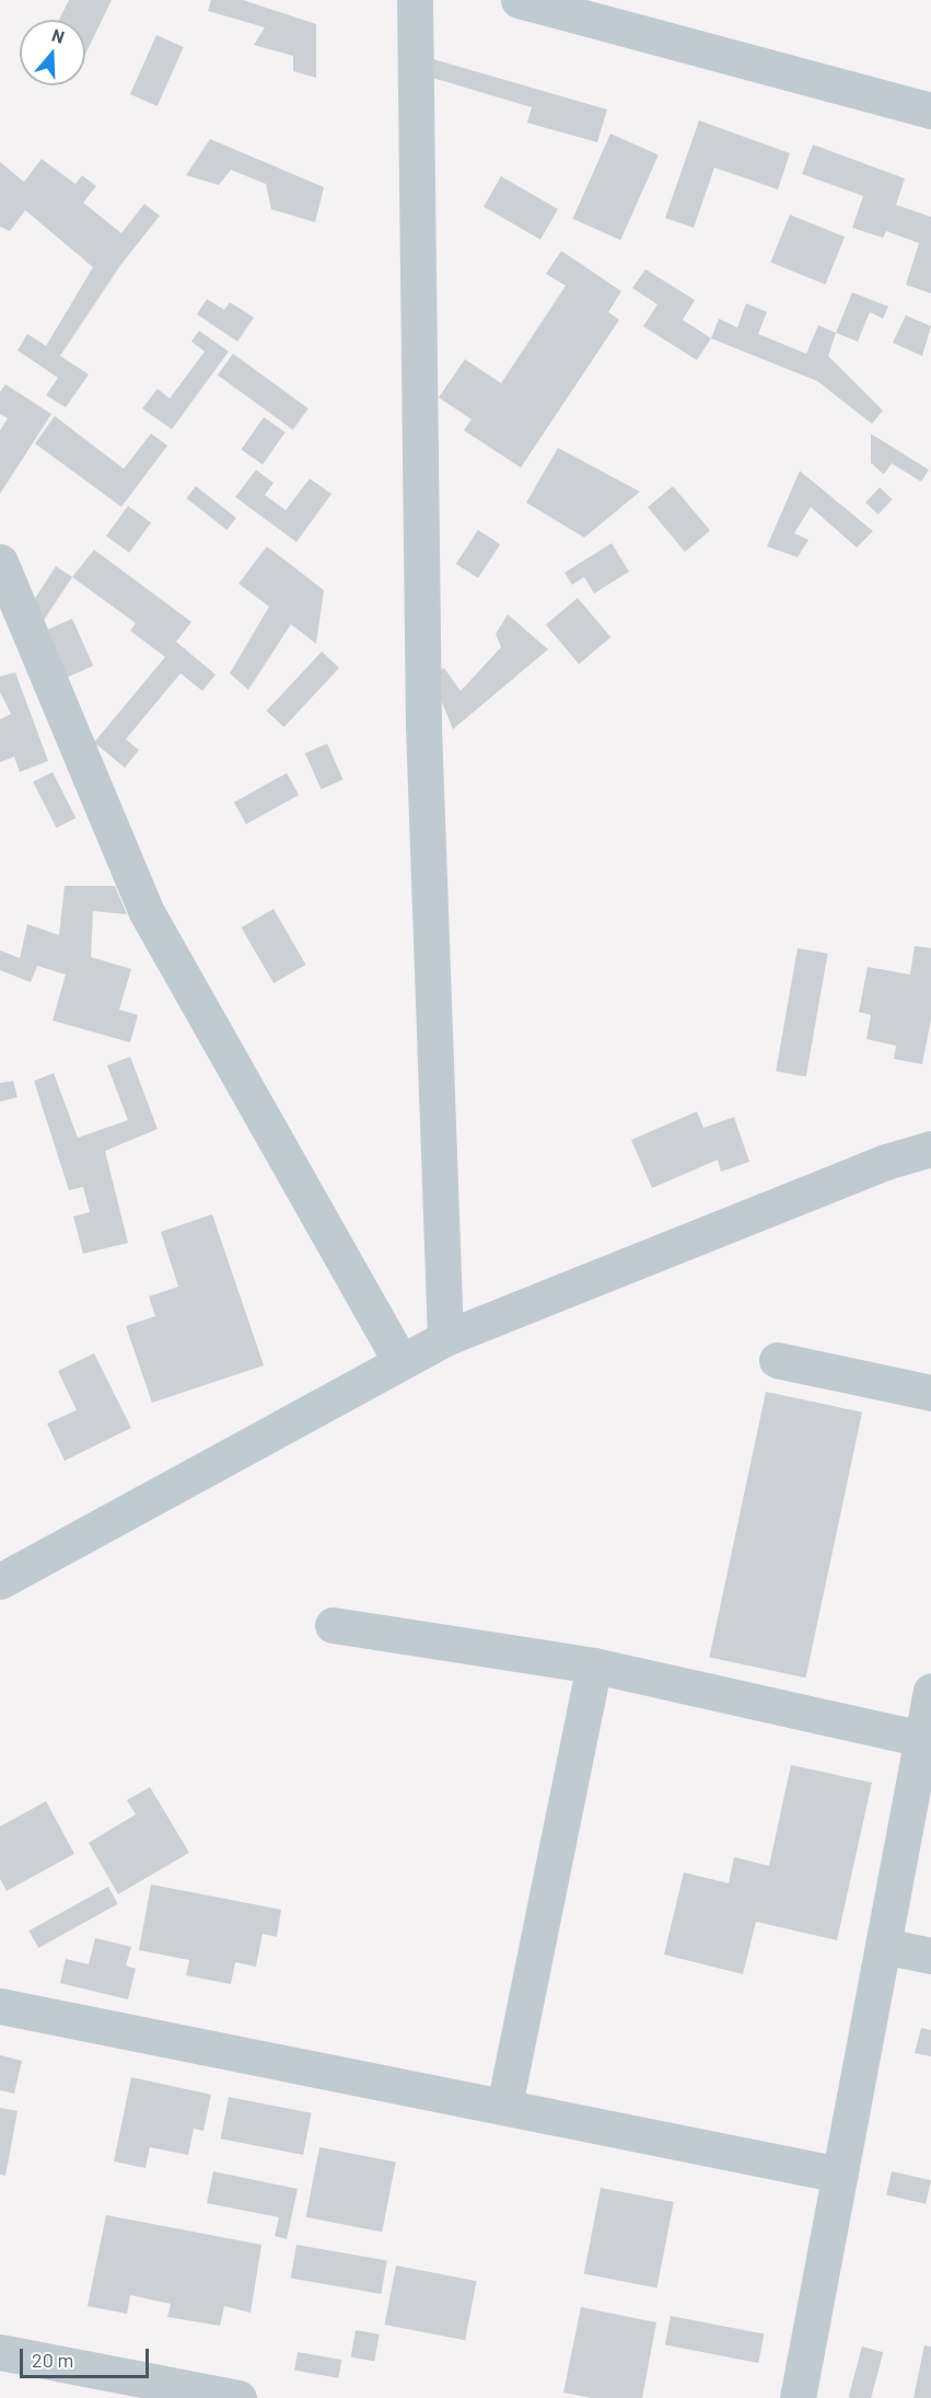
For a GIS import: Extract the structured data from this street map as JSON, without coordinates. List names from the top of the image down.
{
  "scale_bar": "20 m",
  "north": "top"
}
